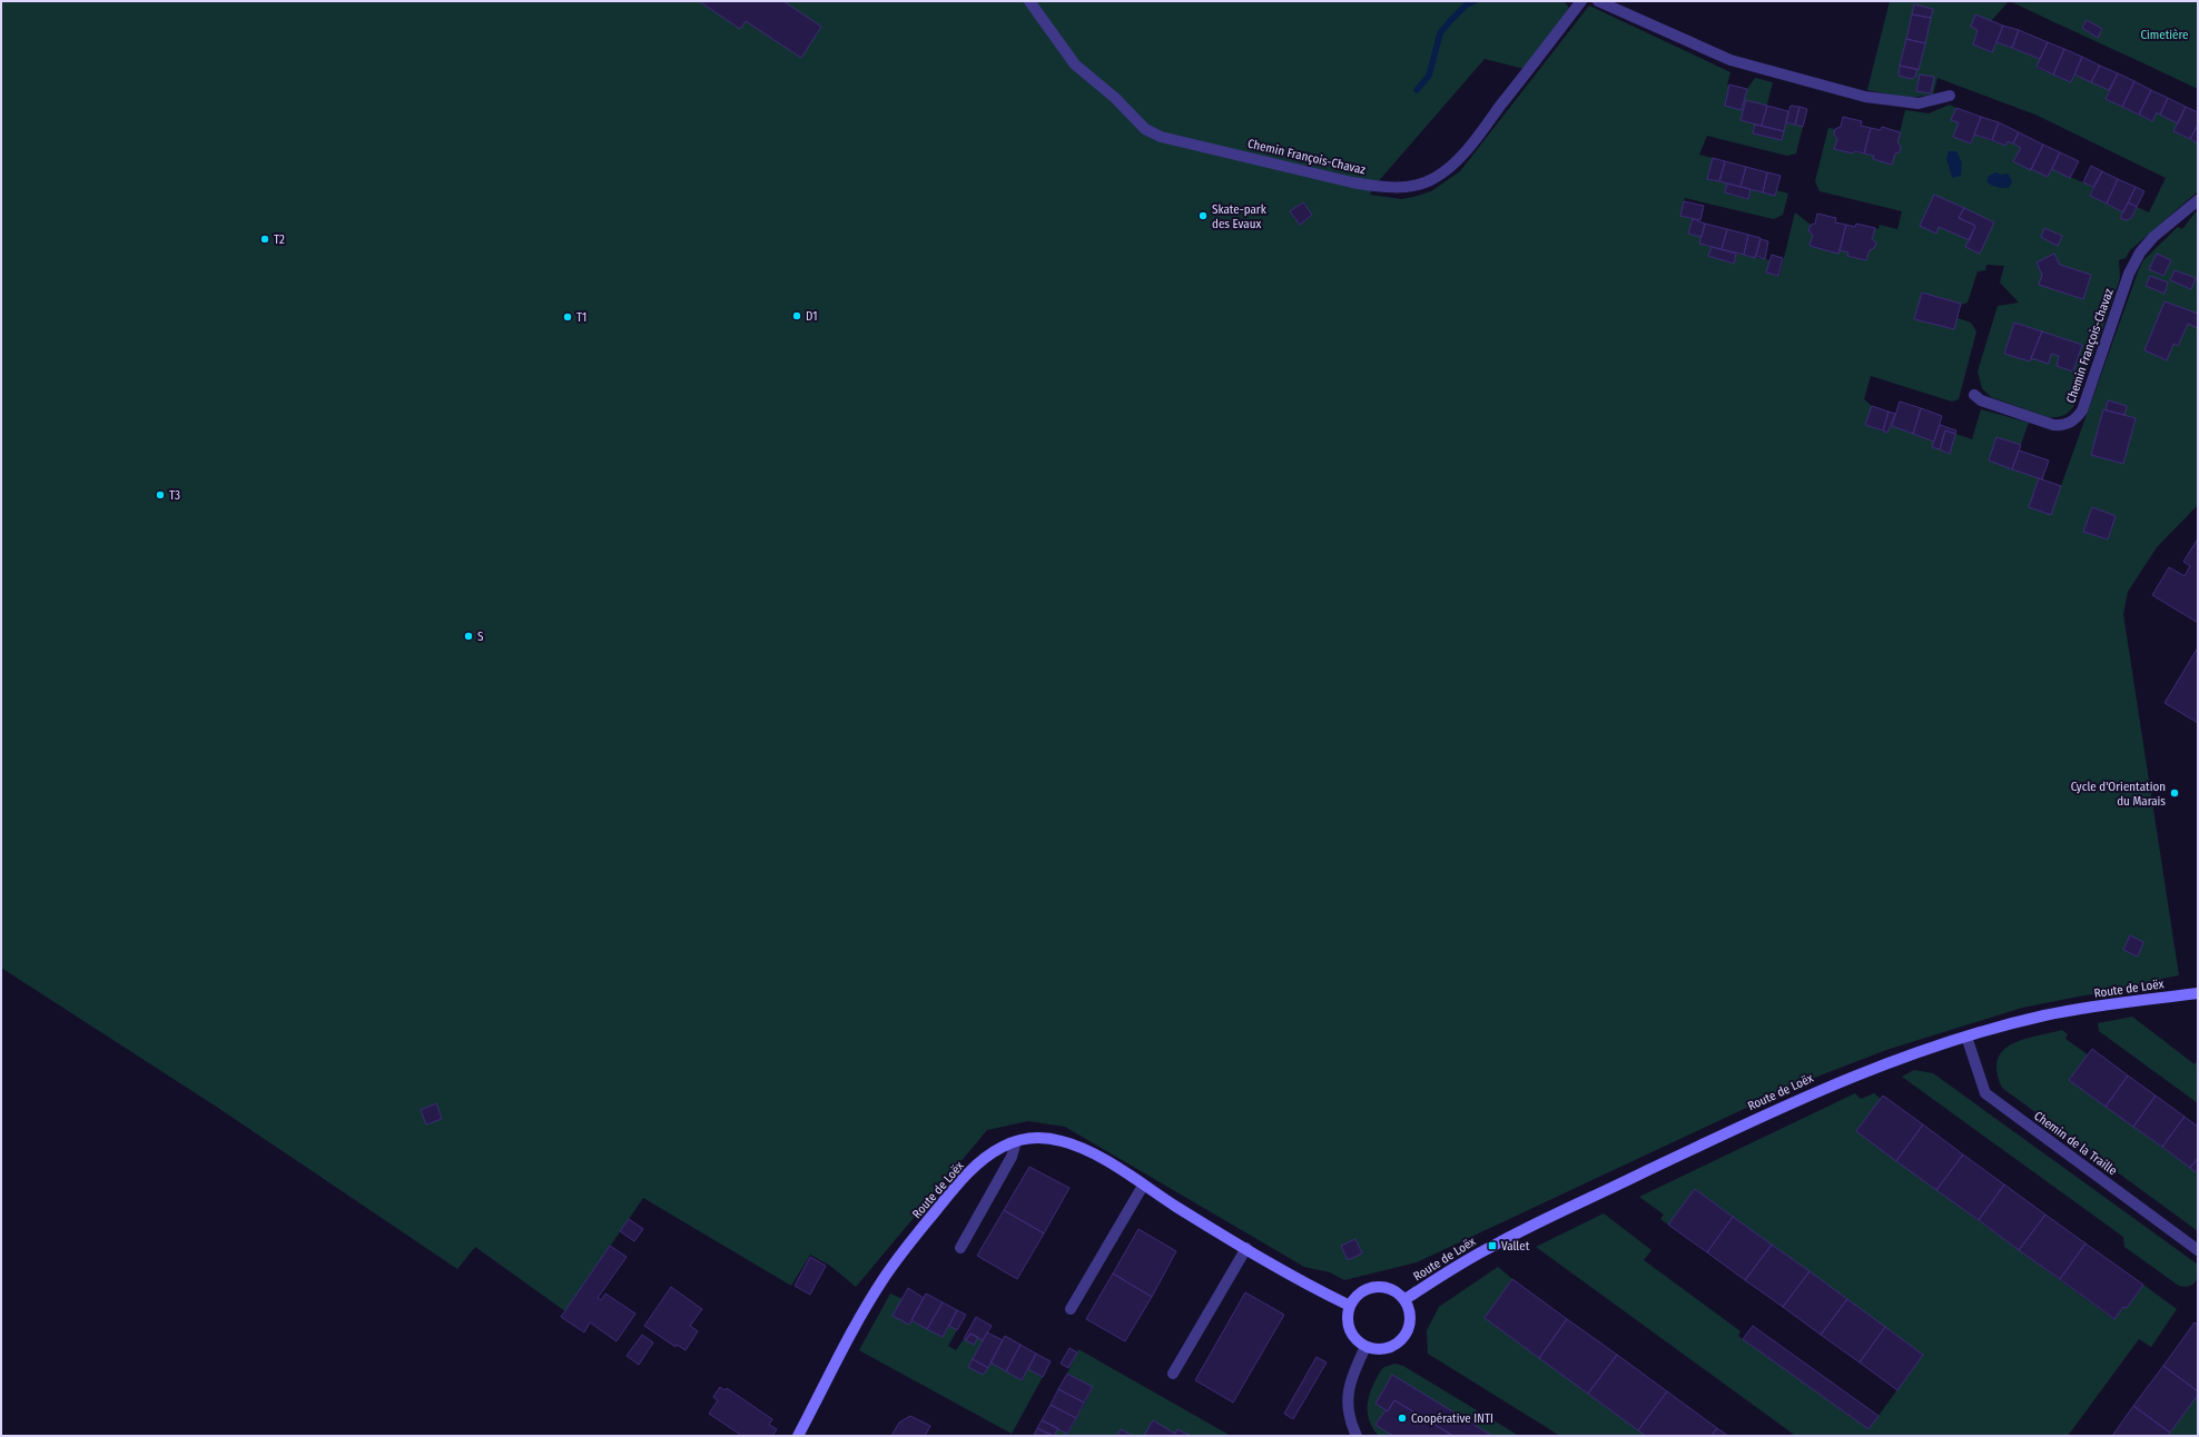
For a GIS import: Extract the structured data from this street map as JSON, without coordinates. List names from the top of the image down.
{
  "streets": {
    "street": ["Chemin François-Chavaz", "Route de Loëx", "Chemin de la Traille"]
  },
  "crossings": [
    ["Route de Loëx", "Chemin de la Traille"]
  ],
  "parks": ["Cimetière"],
  "places": {
    "other": [
      "Skate-park des Evaux",
      "T2",
      "D1",
      "T1",
      "T3",
      "S",
      "Cycle d'Orientation du Marais",
      "Coopérative INTI"
    ],
    "transit": ["Vallet"]
  }
}
